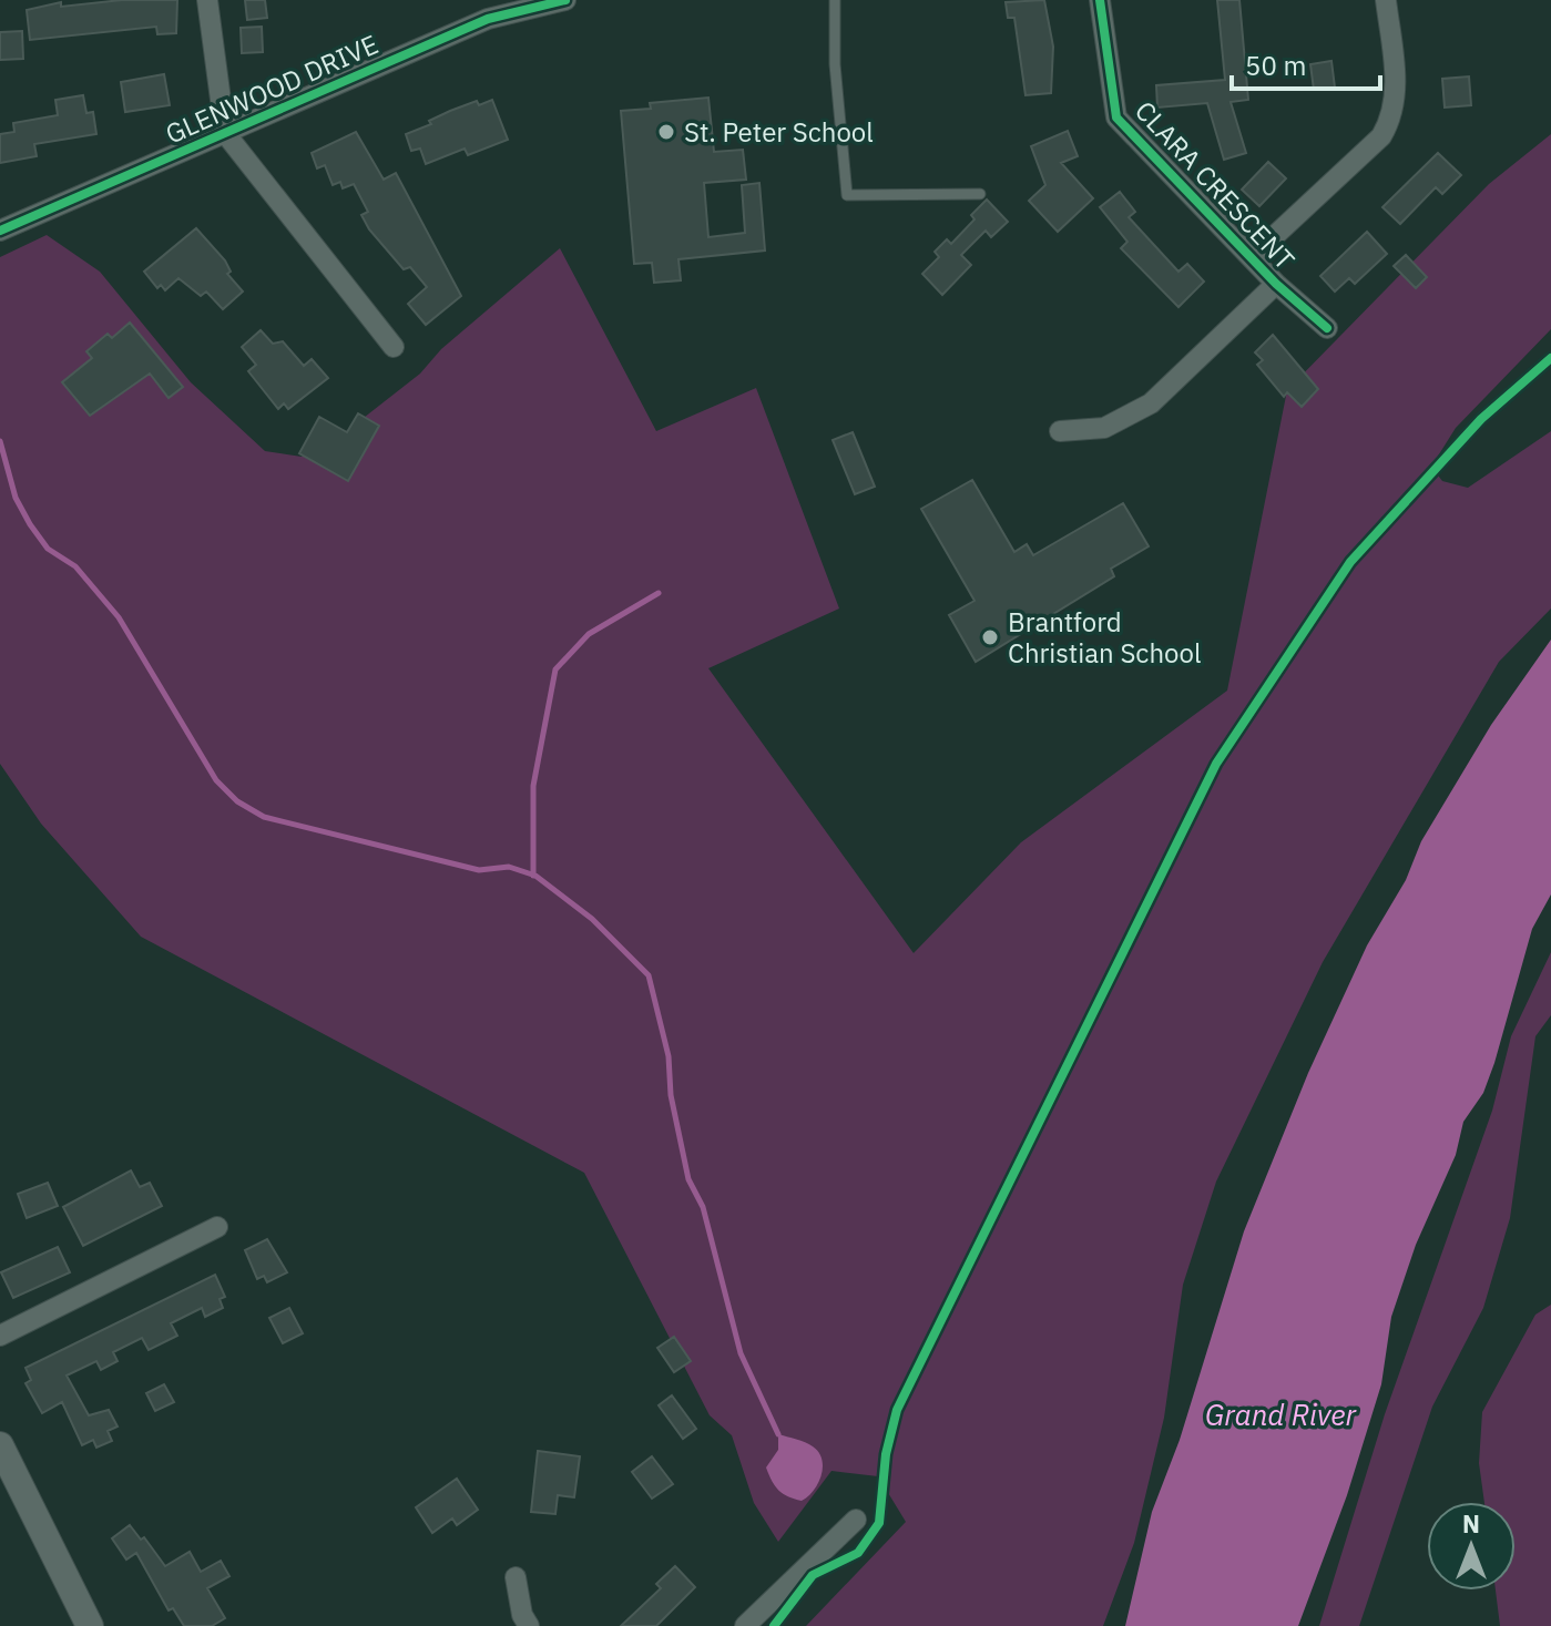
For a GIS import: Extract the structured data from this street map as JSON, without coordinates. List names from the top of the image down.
{
  "streets": {
    "street": ["GLENWOOD DRIVE", "CLARA CRESCENT"]
  },
  "water": ["Grand River"],
  "places": ["St. Peter School", "Brantford Christian School"],
  "scale_bar": "50 m",
  "north": "top"
}
